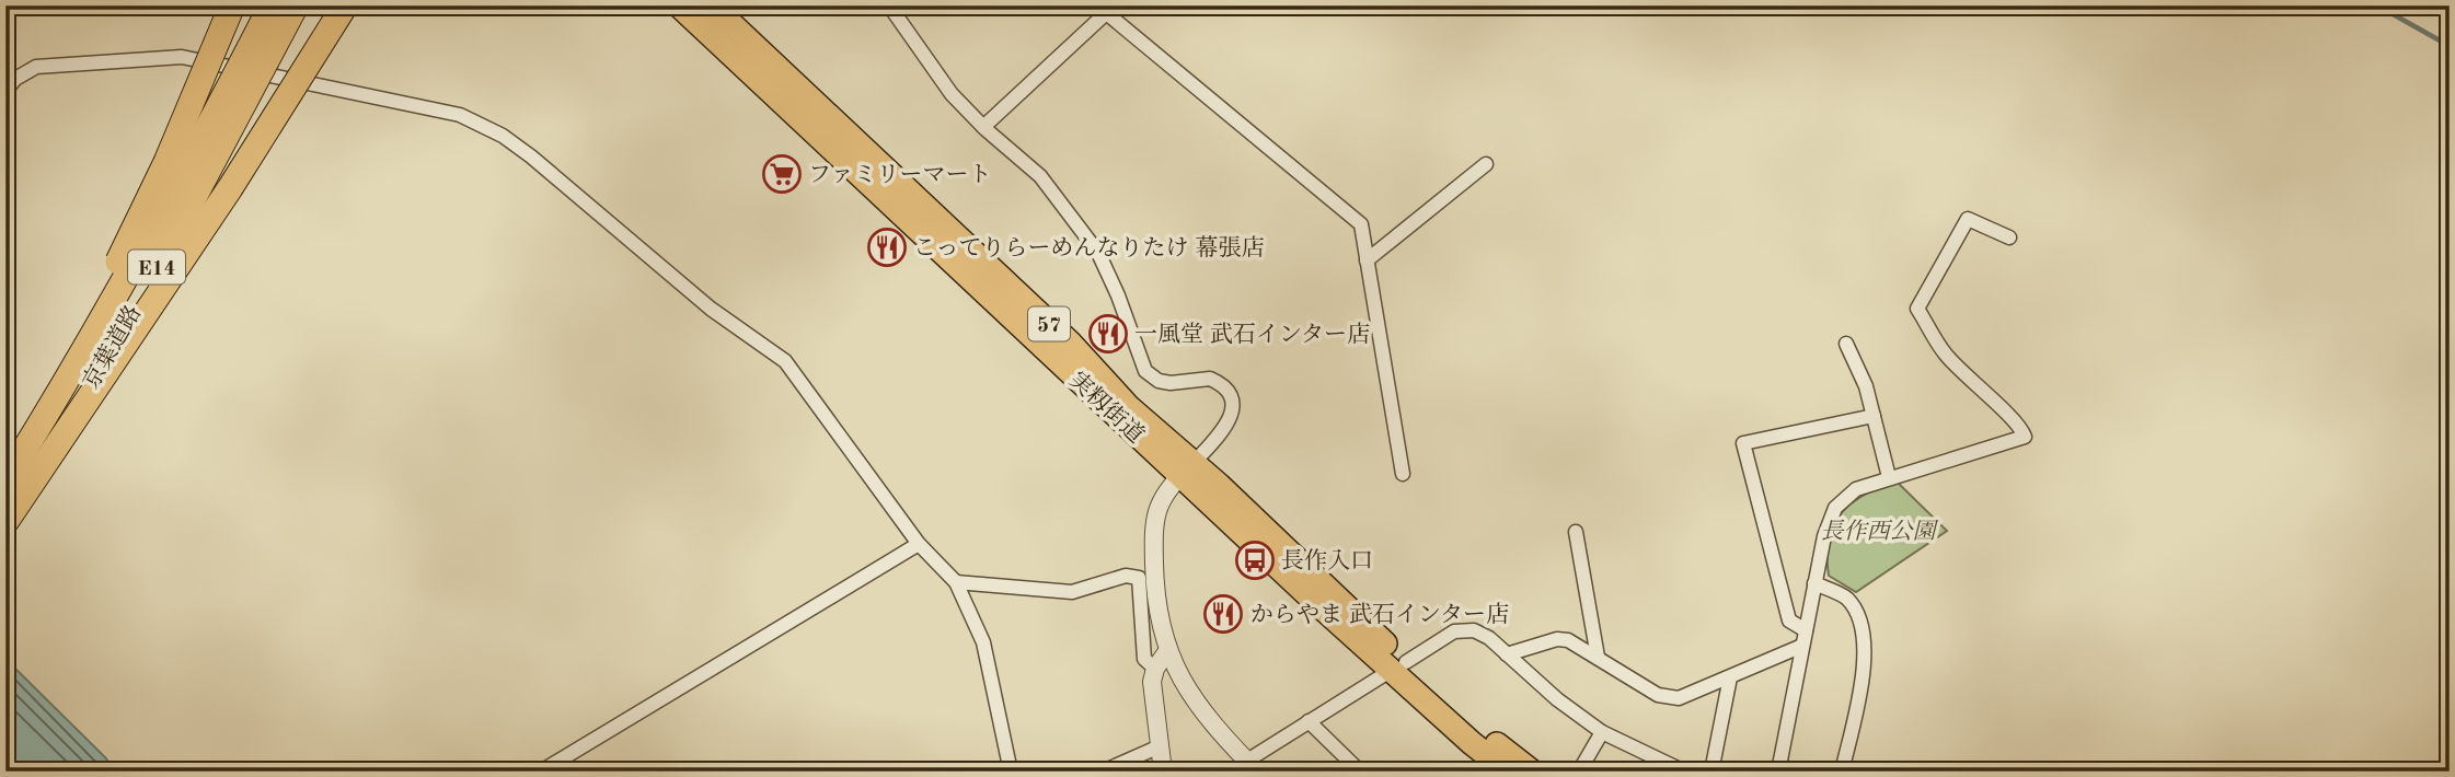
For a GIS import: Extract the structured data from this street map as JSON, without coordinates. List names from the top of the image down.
{
  "streets": {
    "highway": ["E14", "京葉道路"],
    "main road": ["57", "実籾街道"]
  },
  "parks": ["長作西公園"],
  "places": {
    "supermarket": ["ファミリーマート"],
    "restaurant": ["こってりらーめんなりたけ 幕張店", "一風堂 武石インター店", "からやま 武石インター店"],
    "bus stop": ["長作入口"]
  }
}
